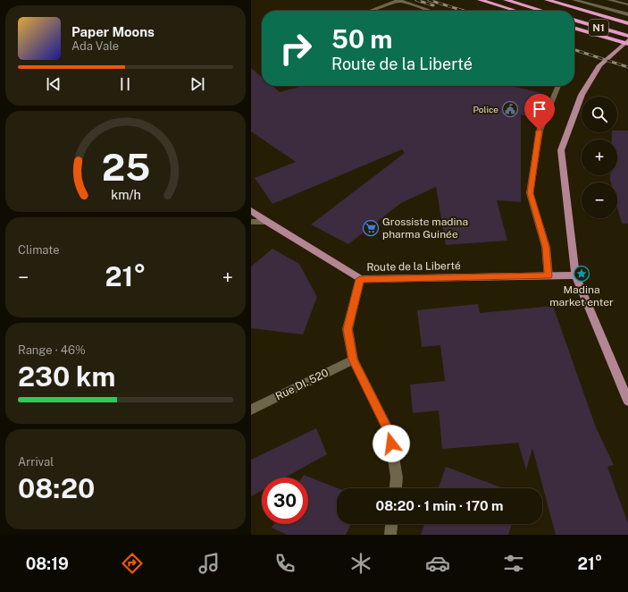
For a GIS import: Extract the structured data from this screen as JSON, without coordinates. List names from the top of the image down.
{
  "streets": {
    "highway": ["N1"],
    "main road": ["Route de la Liberté"],
    "street": ["Rue DI. 520"]
  },
  "places": {
    "public building": ["Police"],
    "supermarket": ["Grossiste madina pharma Guinée"],
    "place": ["Madina market enter"]
  },
  "page": {
    "turn": ["50 m", "Route de la Liberté"],
    "song": ["Paper Moons", "Ada Vale"],
    "map_buttons": ["+", "−"],
    "tile": [
      "Climate",
      ["Range · 46%", "230 km"],
      ["Arrival", "08:20"]
    ],
    "heat": ["−", "21°", "+"],
    "limit": "30",
    "trip": "08:20 · 1 min · 170 m",
    "tabs": ["08:19", "21°"],
    "gauge": ["25", "km/h"]
  }
}
